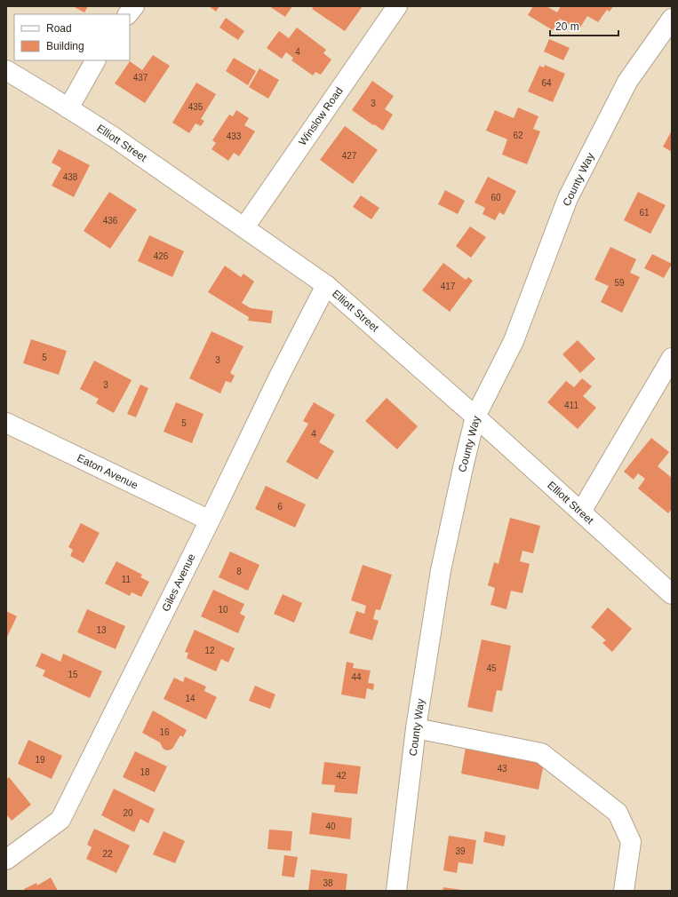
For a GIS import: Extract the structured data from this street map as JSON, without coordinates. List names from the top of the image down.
{
  "streets": {
    "street": [
      "Winslow Road",
      "Elliott Street",
      "County Way",
      "Eaton Avenue",
      "Giles Avenue"
    ]
  },
  "crossings": [
    ["Winslow Road", "Elliott Street"],
    ["Elliott Street", "County Way"],
    ["Elliott Street", "Giles Avenue"],
    ["Eaton Avenue", "Giles Avenue"]
  ],
  "house_numbers": [
    "4",
    "437",
    "64",
    "3",
    "435",
    "62",
    "433",
    "427",
    "438",
    "60",
    "61",
    "436",
    "426",
    "59",
    "417",
    "5",
    "3",
    "3",
    "411",
    "5",
    "4",
    "6",
    "8",
    "11",
    "10",
    "13",
    "12",
    "45",
    "15",
    "44",
    "14",
    "16",
    "19",
    "43",
    "18",
    "42",
    "20",
    "40",
    "39",
    "22",
    "38"
  ],
  "legend": ["Road", "Building"],
  "scale_bar": "20 m"
}
